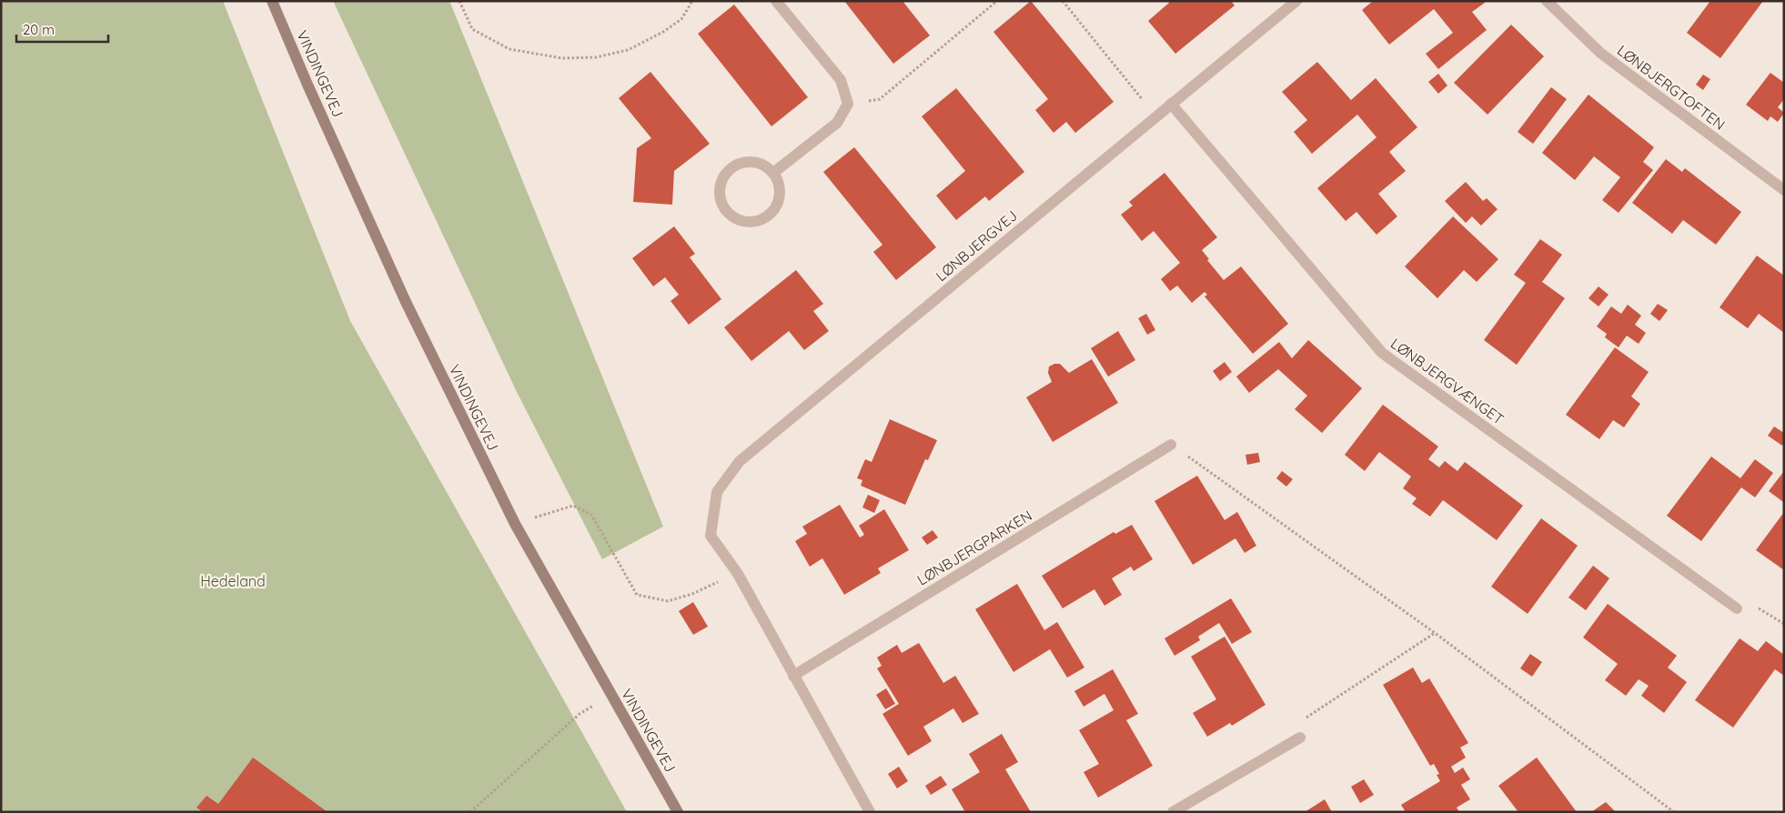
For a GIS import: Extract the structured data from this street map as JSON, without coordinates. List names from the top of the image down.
{
  "streets": {
    "main road": ["VINDINGEVEJ"],
    "street": [
      "LØNBJERGTOFTEN",
      "LØNBJERGVEJ",
      "LØNBJERGVÆNGET",
      "LØNBJERGPARKEN"
    ]
  },
  "crossings": [
    ["LØNBJERGVEJ", "LØNBJERGVÆNGET"]
  ],
  "parks": ["Hedeland"],
  "scale_bar": "20 m"
}
